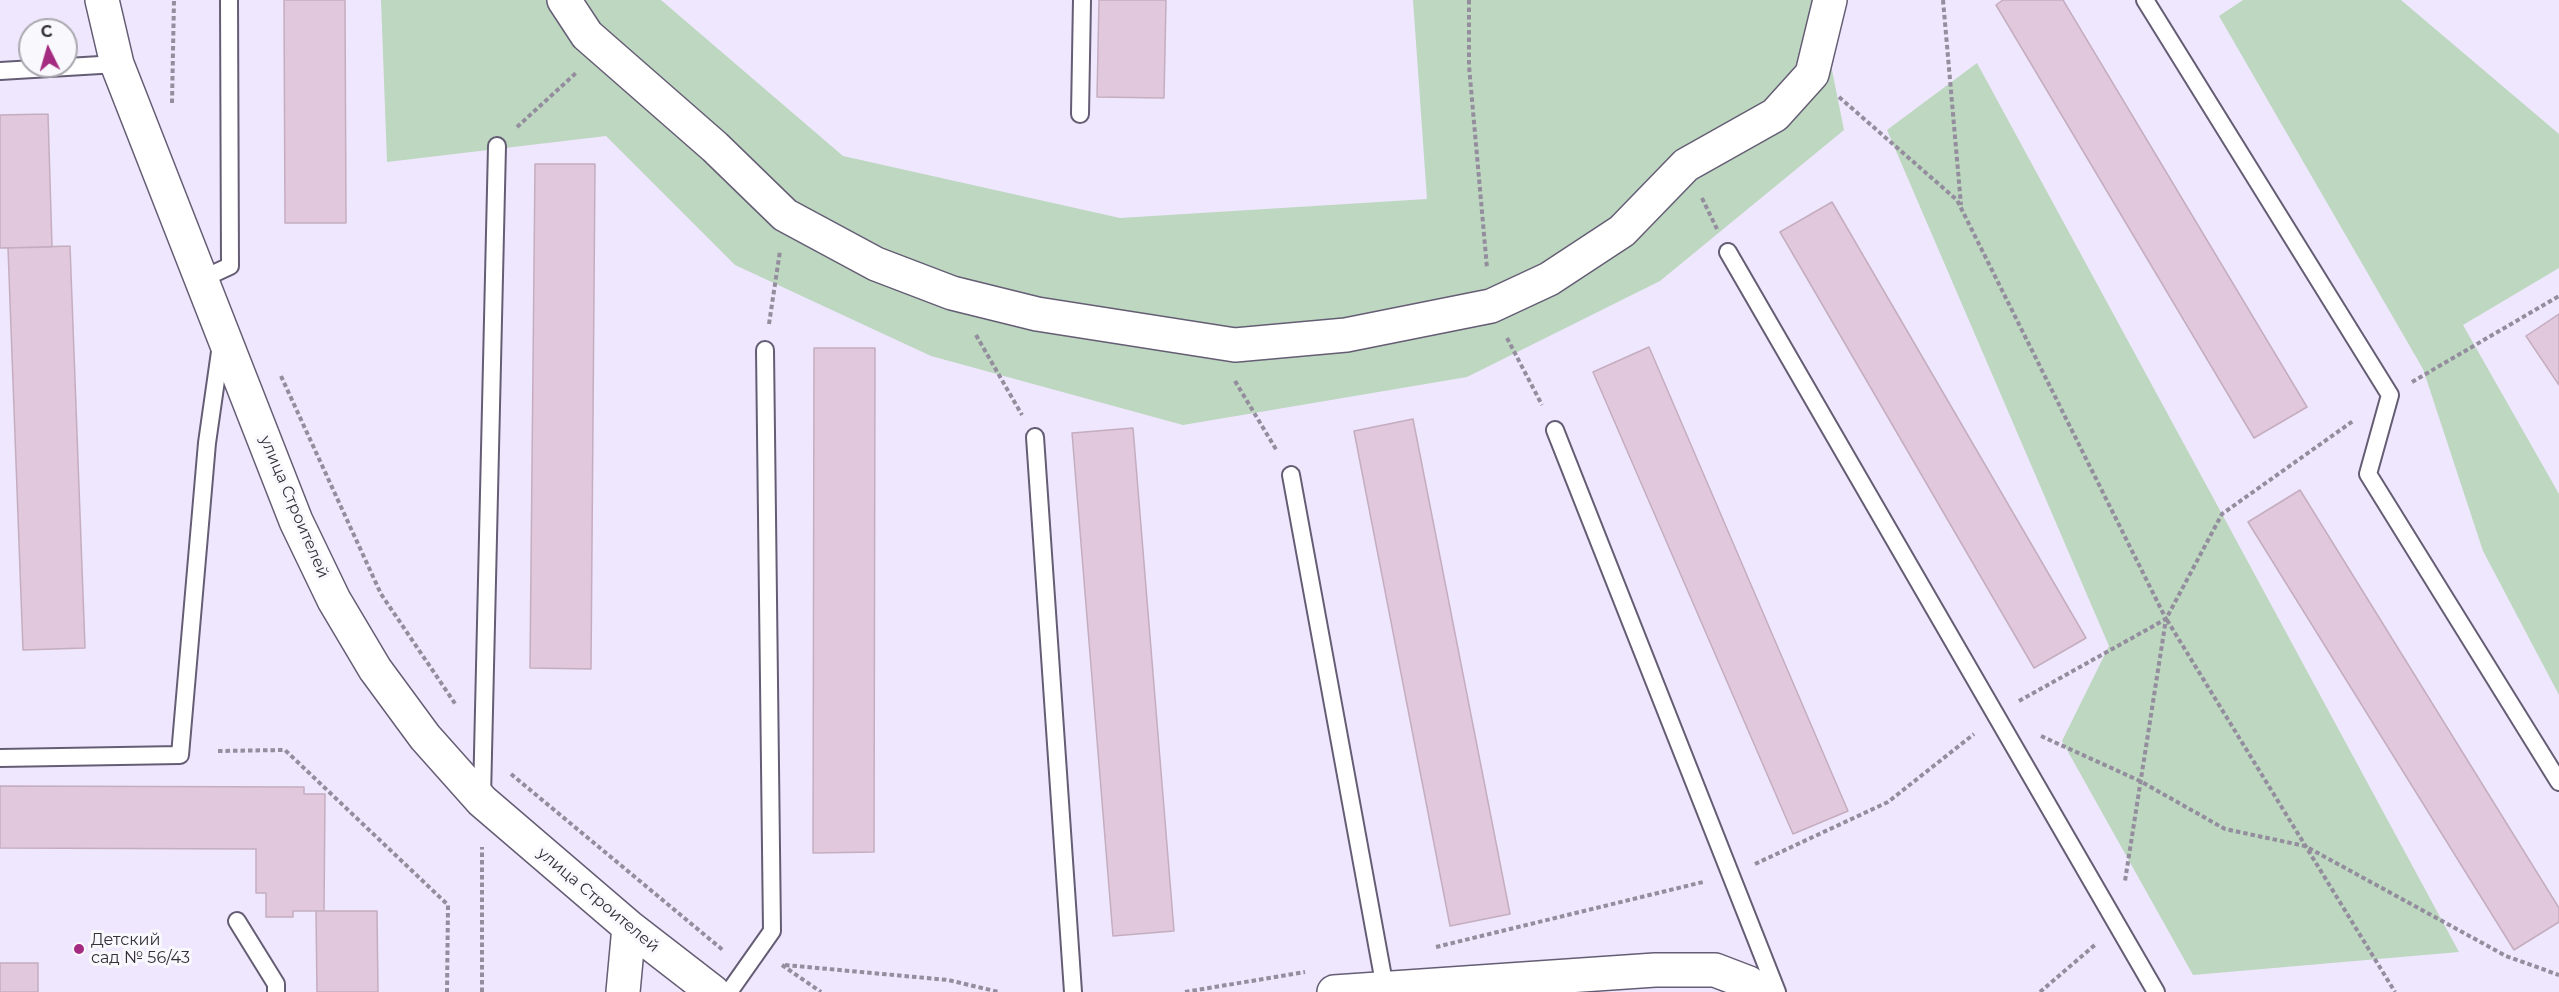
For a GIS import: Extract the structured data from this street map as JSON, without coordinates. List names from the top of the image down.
{
  "streets": {
    "street": ["улица Строителей"]
  },
  "places": ["Детский сад № 56/43"],
  "north": "top"
}
